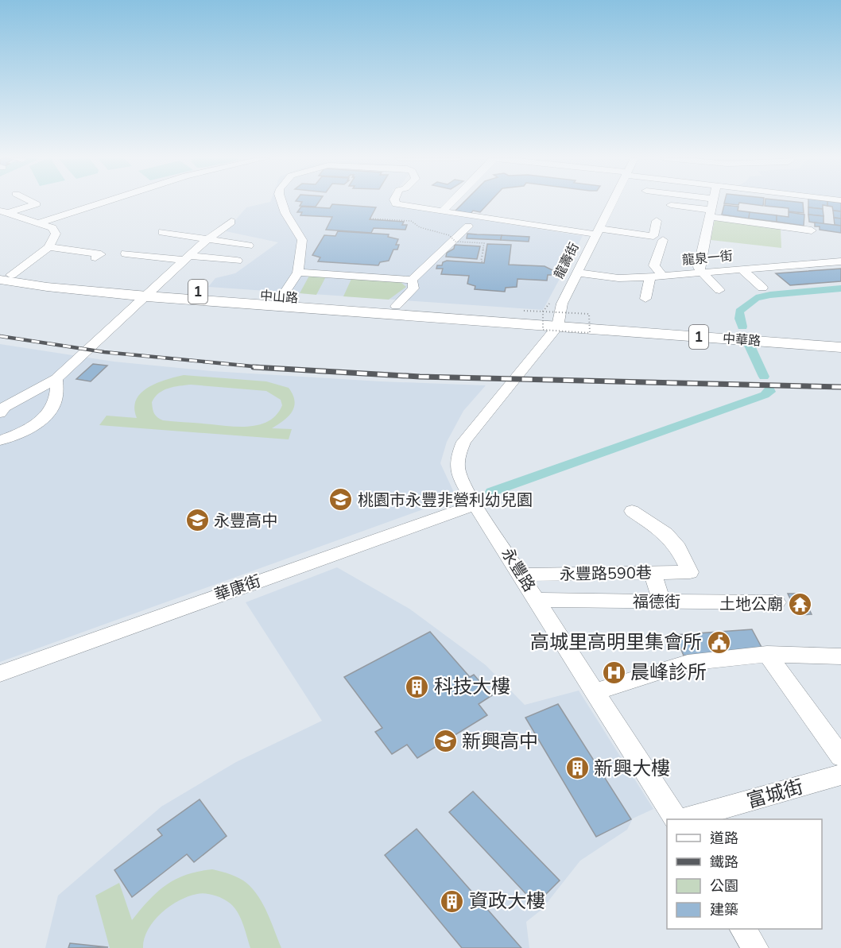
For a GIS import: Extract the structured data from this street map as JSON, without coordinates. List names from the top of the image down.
{
  "streets": {
    "main road": ["1", "中山路", "中華路"],
    "street": [
      "龍泉一街",
      "龍壽街",
      "永豐路",
      "永豐路590巷",
      "華康街",
      "福德街",
      "富城街"
    ]
  },
  "crossings": [
    ["龍泉一街", "龍壽街"],
    ["龍壽街", "中山路"],
    ["龍壽街", "中華路"],
    ["龍壽街", "永豐路"],
    ["中山路", "中華路"],
    ["中山路", "永豐路"],
    ["中華路", "永豐路"],
    ["永豐路", "永豐路590巷"],
    ["永豐路", "華康街"],
    ["永豐路", "福德街"]
  ],
  "places": {
    "school or university": ["桃園市永豐非營利幼兒園", "永豐高中", "新興高中"],
    "temple": ["土地公廟"],
    "public building": ["高城里高明里集會所"],
    "hospital": ["晨峰診所"],
    "building": ["科技大樓", "新興大樓", "資政大樓"]
  },
  "legend": [
    "道路",
    "鐵路",
    "公園",
    "建築"
  ]
}
